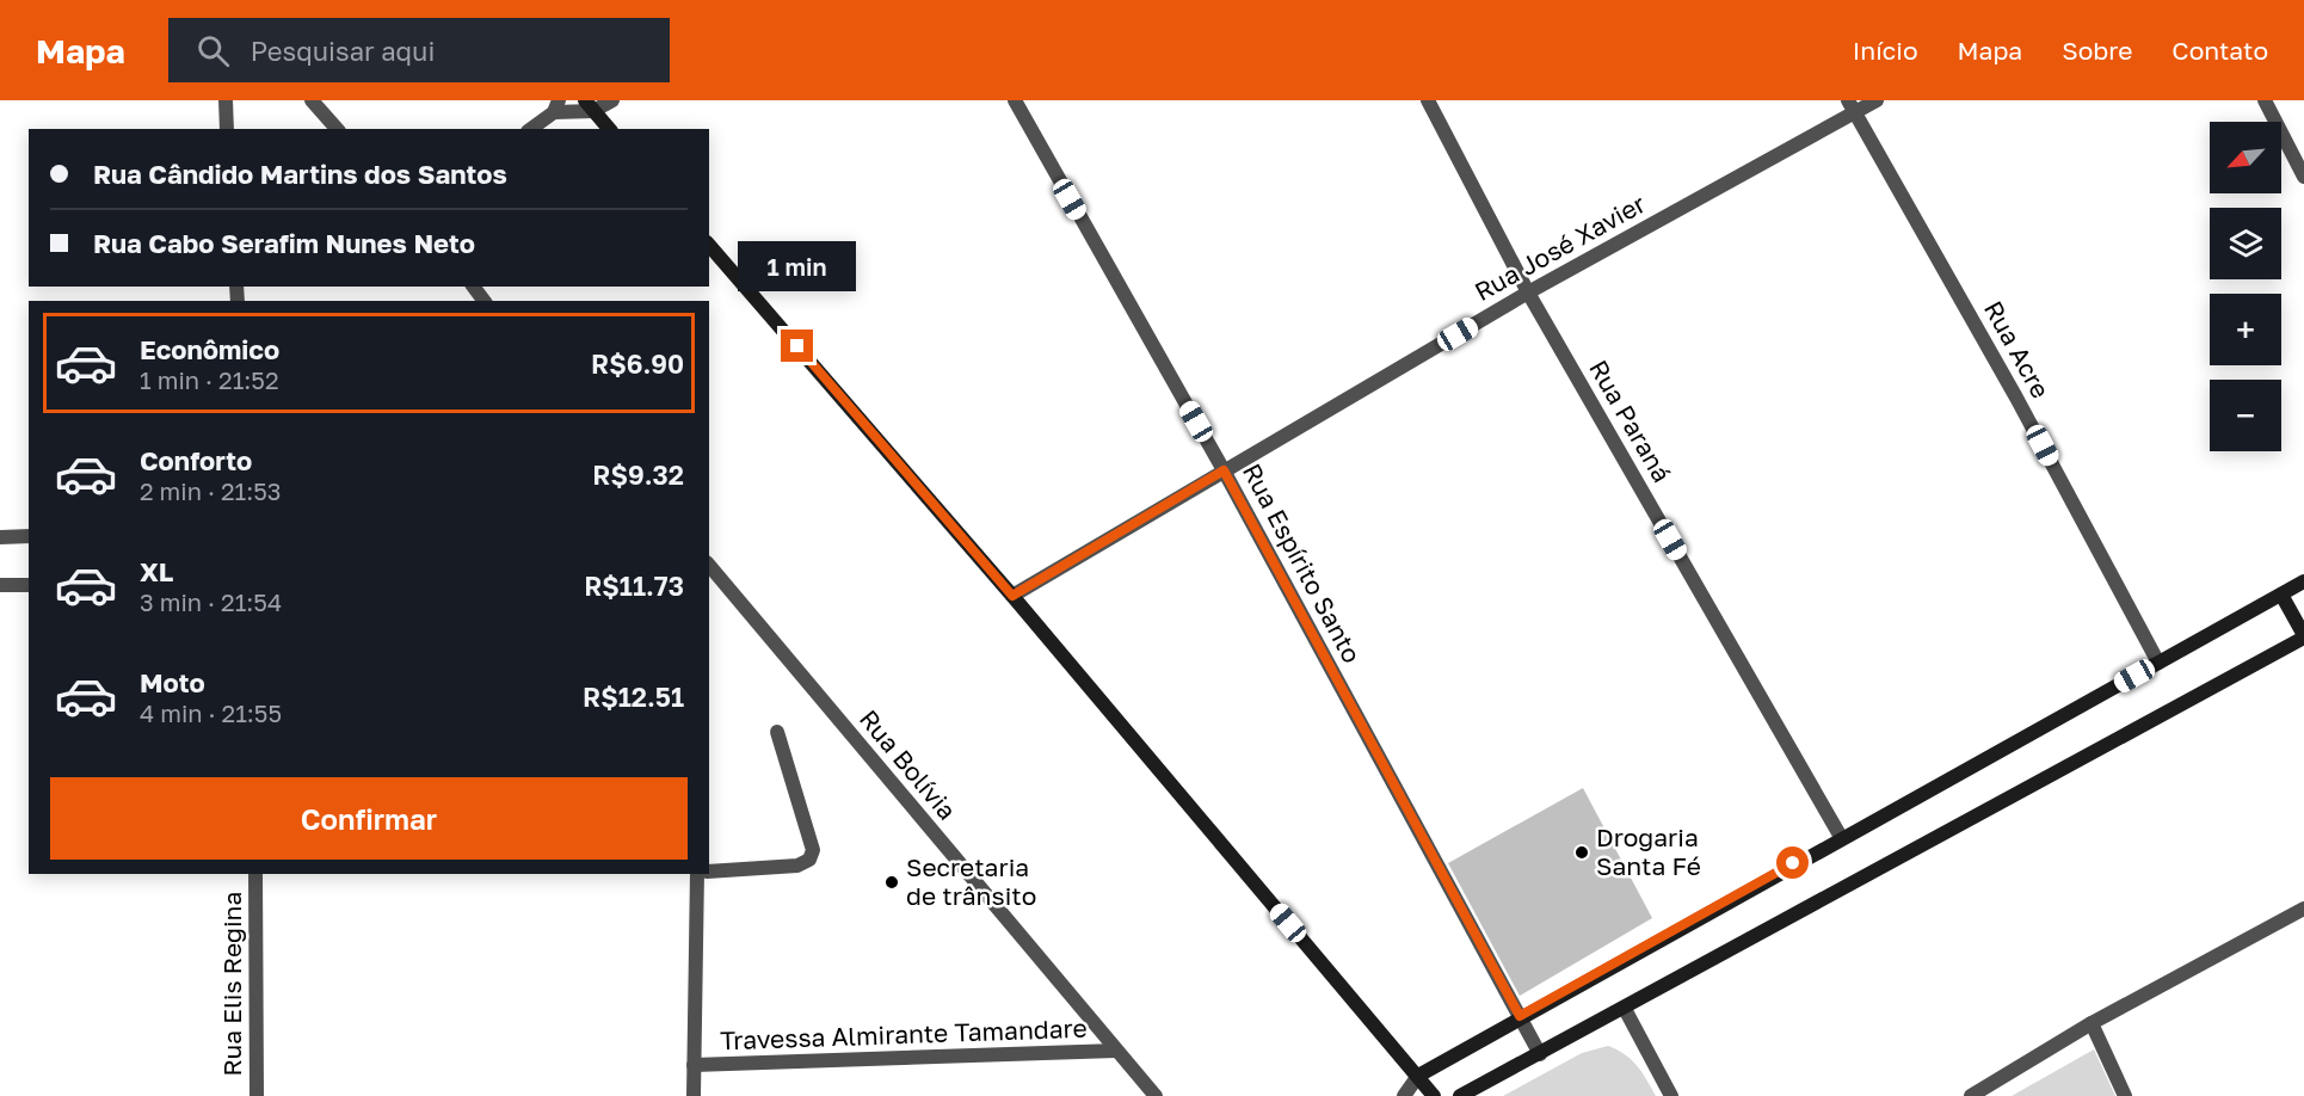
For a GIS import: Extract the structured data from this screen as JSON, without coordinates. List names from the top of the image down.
{
  "streets": {
    "street": [
      "Rua José Xavier",
      "Rua Acre",
      "Rua Paraná",
      "Rua Espírito Santo",
      "Rua Bolívia",
      "Rua Elis Regina",
      "Travessa Almirante Tamandare"
    ]
  },
  "crossings": [
    ["Rua José Xavier", "Rua Acre"],
    ["Rua José Xavier", "Rua Paraná"],
    ["Rua José Xavier", "Rua Espírito Santo"],
    ["Rua Bolívia", "Travessa Almirante Tamandare"]
  ],
  "places": ["Drogaria Santa Fé", "Secretaria de trânsito"],
  "north": "bottom left",
  "page": {
    "header": "Mapa",
    "search": "Pesquisar aqui",
    "nav": [
      "Início",
      "Mapa",
      "Sobre",
      "Contato"
    ],
    "map_buttons": ["+", "−"],
    "banner": ["Rua Cândido Martins dos Santos", "Rua Cabo Serafim Nunes Neto"],
    "bubble": "1 min",
    "list": [
      {
        "name": "Econômico",
        "note": "1 min · 21:52",
        "value": "R$6.90"
      },
      {
        "name": "Conforto",
        "note": "2 min · 21:53",
        "value": "R$9.32"
      },
      {
        "name": "XL",
        "note": "3 min · 21:54",
        "value": "R$11.73"
      },
      {
        "name": "Moto",
        "note": "4 min · 21:55",
        "value": "R$12.51"
      }
    ],
    "buttons": "Confirmar"
  }
}
